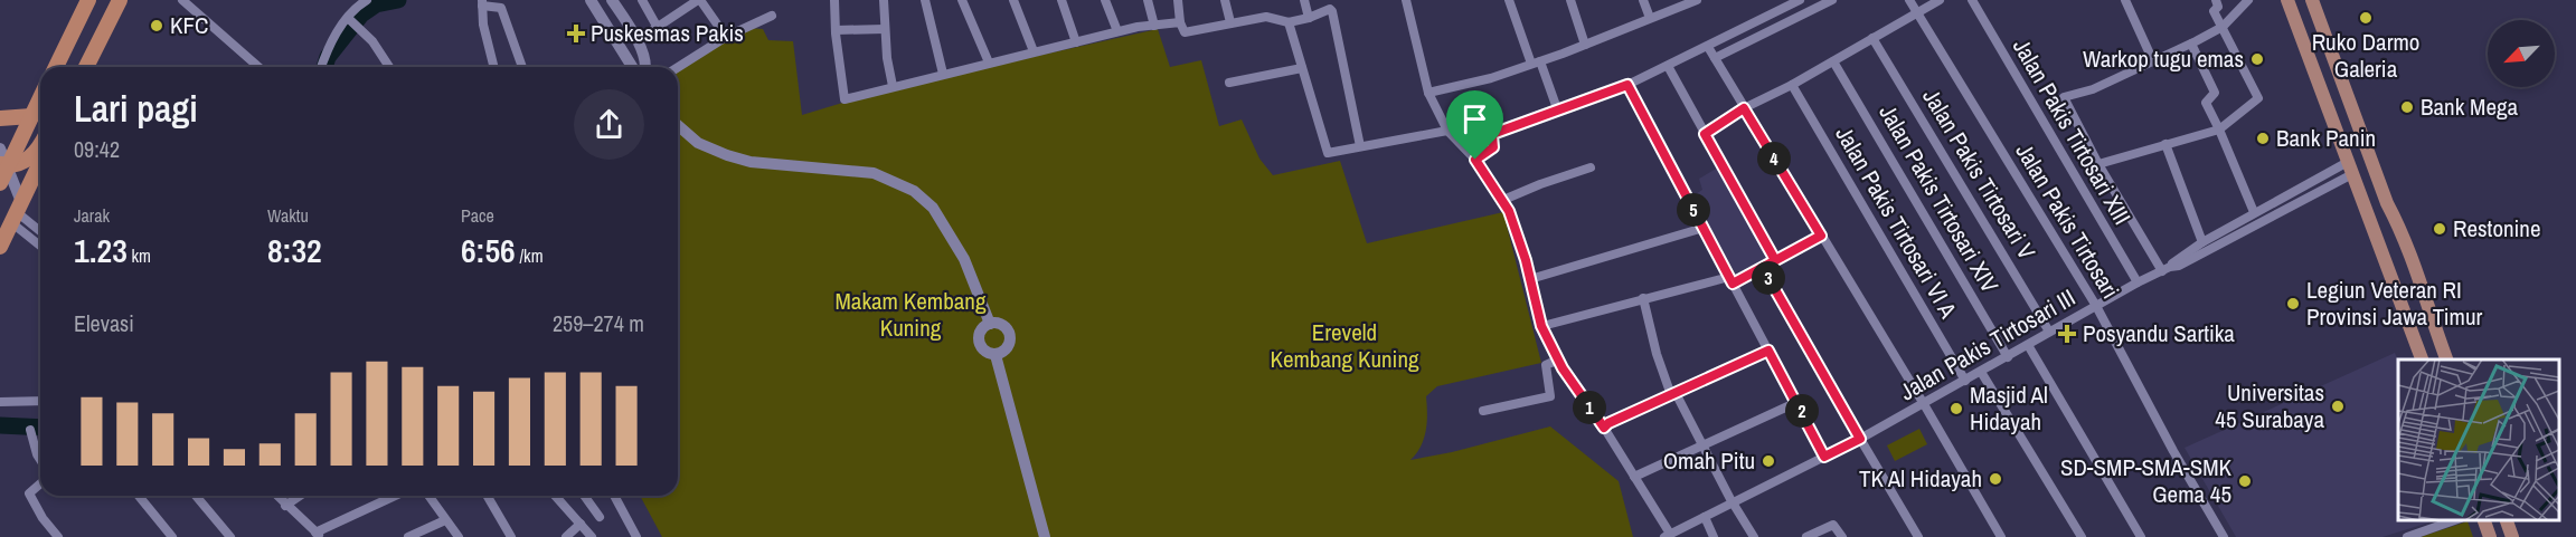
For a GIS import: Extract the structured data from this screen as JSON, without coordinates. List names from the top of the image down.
{
  "streets": {
    "street": [
      "Jalan Pakis Tirtosari XIII",
      "Jalan Pakis Tirtosari V",
      "Jalan Pakis Tirtosari XIV",
      "Jalan Pakis Tirtosari",
      "Jalan Pakis Tirtosari VI A",
      "Jalan Pakis Tirtosari III"
    ]
  },
  "crossings": [
    ["Jalan Pakis Tirtosari XIII", "Jalan Pakis Tirtosari III"],
    ["Jalan Pakis Tirtosari V", "Jalan Pakis Tirtosari III"],
    ["Jalan Pakis Tirtosari XIV", "Jalan Pakis Tirtosari III"],
    ["Jalan Pakis Tirtosari", "Jalan Pakis Tirtosari III"],
    ["Jalan Pakis Tirtosari VI A", "Jalan Pakis Tirtosari III"]
  ],
  "parks": ["Makam Kembang Kuning", "Ereveld Kembang Kuning"],
  "places": {
    "other": [
      "Ruko Darmo Galeria",
      "KFC",
      "Warkop tugu emas",
      "Bank Mega",
      "Bank Panin",
      "Restonine",
      "Legiun Veteran RI Provinsi Jawa Timur",
      "Universitas 45 Surabaya",
      "Masjid Al Hidayah",
      "Omah Pitu",
      "TK Al Hidayah",
      "SD-SMP-SMA-SMK Gema 45"
    ],
    "health": ["Puskesmas Pakis", "Posyandu Sartika"]
  },
  "north": "bottom left",
  "page": {
    "heading": ["Lari pagi", "09:42"],
    "pins": [
      "4",
      "5",
      "3",
      "1",
      "2"
    ],
    "stats": [
      ["Jarak", "1.23 km"],
      ["Waktu", "8:32"],
      ["Pace", "6:56 /km"]
    ],
    "chart": ["Elevasi", "259–274 m"]
  }
}
